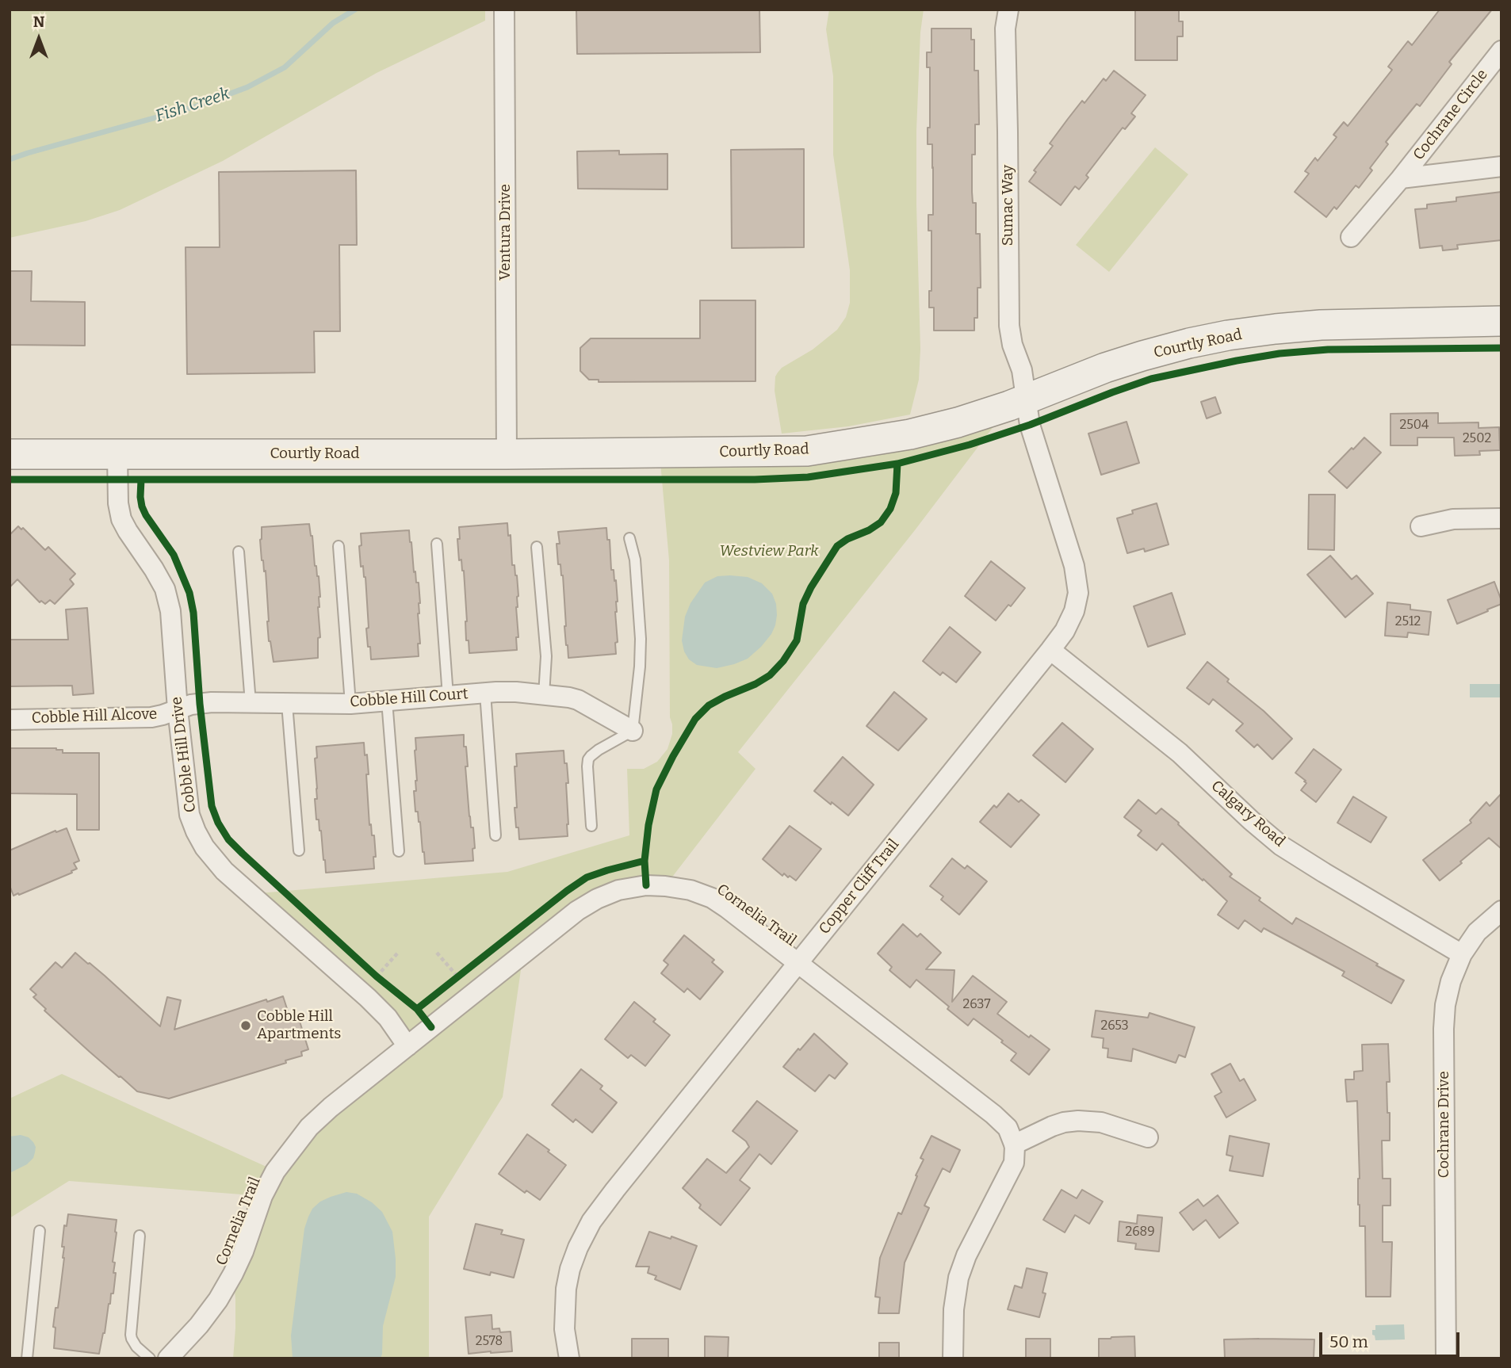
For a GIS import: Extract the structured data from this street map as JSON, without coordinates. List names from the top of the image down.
{
  "streets": {
    "street": [
      "Cochrane Circle",
      "Sumac Way",
      "Ventura Drive",
      "Courtly Road",
      "Cobble Hill Court",
      "Cobble Hill Alcove",
      "Cobble Hill Drive",
      "Calgary Road",
      "Copper Cliff Trail",
      "Cornelia Trail",
      "Cochrane Drive"
    ]
  },
  "crossings": [
    ["Sumac Way", "Courtly Road"],
    ["Sumac Way", "Copper Cliff Trail"],
    ["Ventura Drive", "Courtly Road"],
    ["Courtly Road", "Cobble Hill Drive"],
    ["Courtly Road", "Copper Cliff Trail"],
    ["Cobble Hill Court", "Cobble Hill Alcove"],
    ["Cobble Hill Court", "Cobble Hill Drive"],
    ["Cobble Hill Alcove", "Cobble Hill Drive"],
    ["Cobble Hill Drive", "Cornelia Trail"],
    ["Calgary Road", "Copper Cliff Trail"],
    ["Calgary Road", "Cochrane Drive"],
    ["Copper Cliff Trail", "Cornelia Trail"]
  ],
  "water": ["Fish Creek"],
  "parks": ["Westview Park"],
  "places": ["Cobble Hill Apartments"],
  "house_numbers": [
    "2504",
    "2502",
    "2512",
    "2637",
    "2653",
    "2689",
    "2578"
  ],
  "scale_bar": "50 m",
  "north": "top"
}
